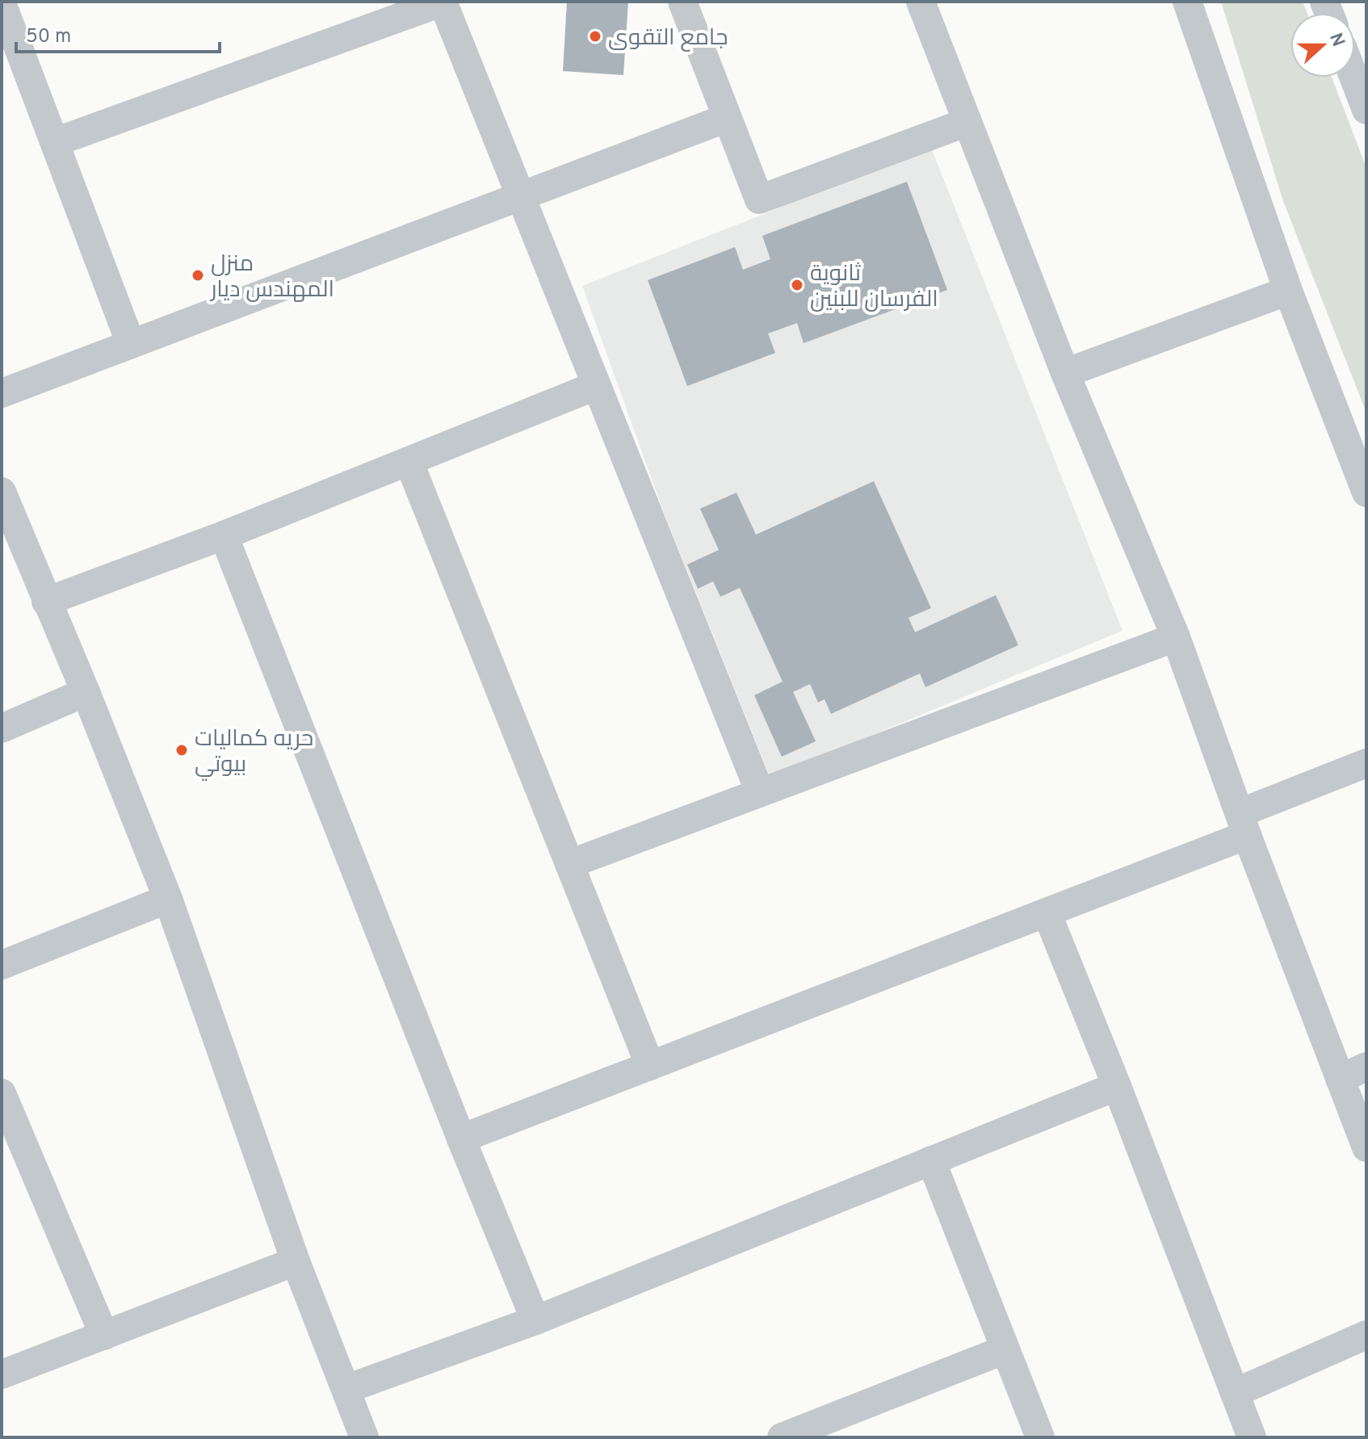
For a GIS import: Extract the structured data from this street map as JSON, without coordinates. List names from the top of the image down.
{
  "places": [
    "جامع التقوى",
    "منزل المهندس ديار",
    "ثانوية الفرسان للبنين",
    "حريه كماليات بيوتي"
  ],
  "scale_bar": "50 m",
  "north": "right"
}
